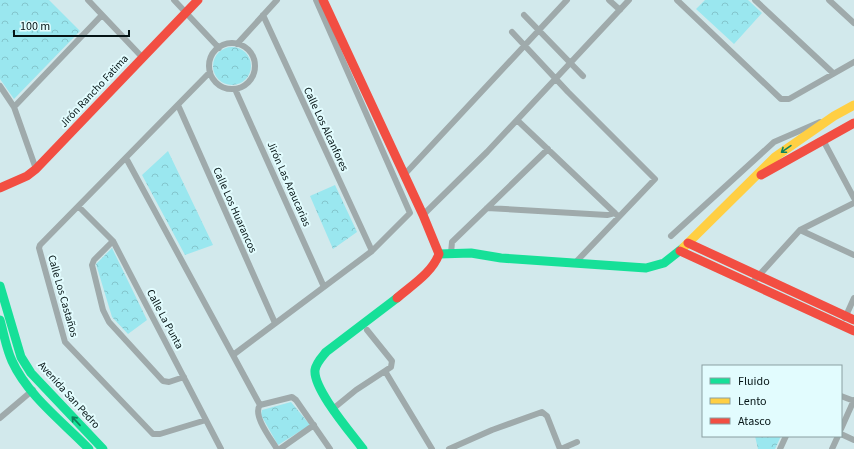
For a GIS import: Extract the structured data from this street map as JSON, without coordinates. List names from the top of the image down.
{
  "streets": {
    "street": [
      "Jirón Rancho Fatima",
      "Calle Los Alcanfores",
      "Jirón Las Araucarias",
      "Calle Los Huarancos",
      "Calle Los Castaños",
      "Calle La Punta",
      "Avenida San Pedro"
    ]
  },
  "crossings": [
    ["Jirón Las Araucarias", "Calle Los Castaños"],
    ["Calle Los Huarancos", "Calle Los Castaños"],
    ["Calle Los Castaños", "Calle La Punta"]
  ],
  "legend": ["Fluido", "Lento", "Atasco"],
  "scale_bar": "100 m"
}
